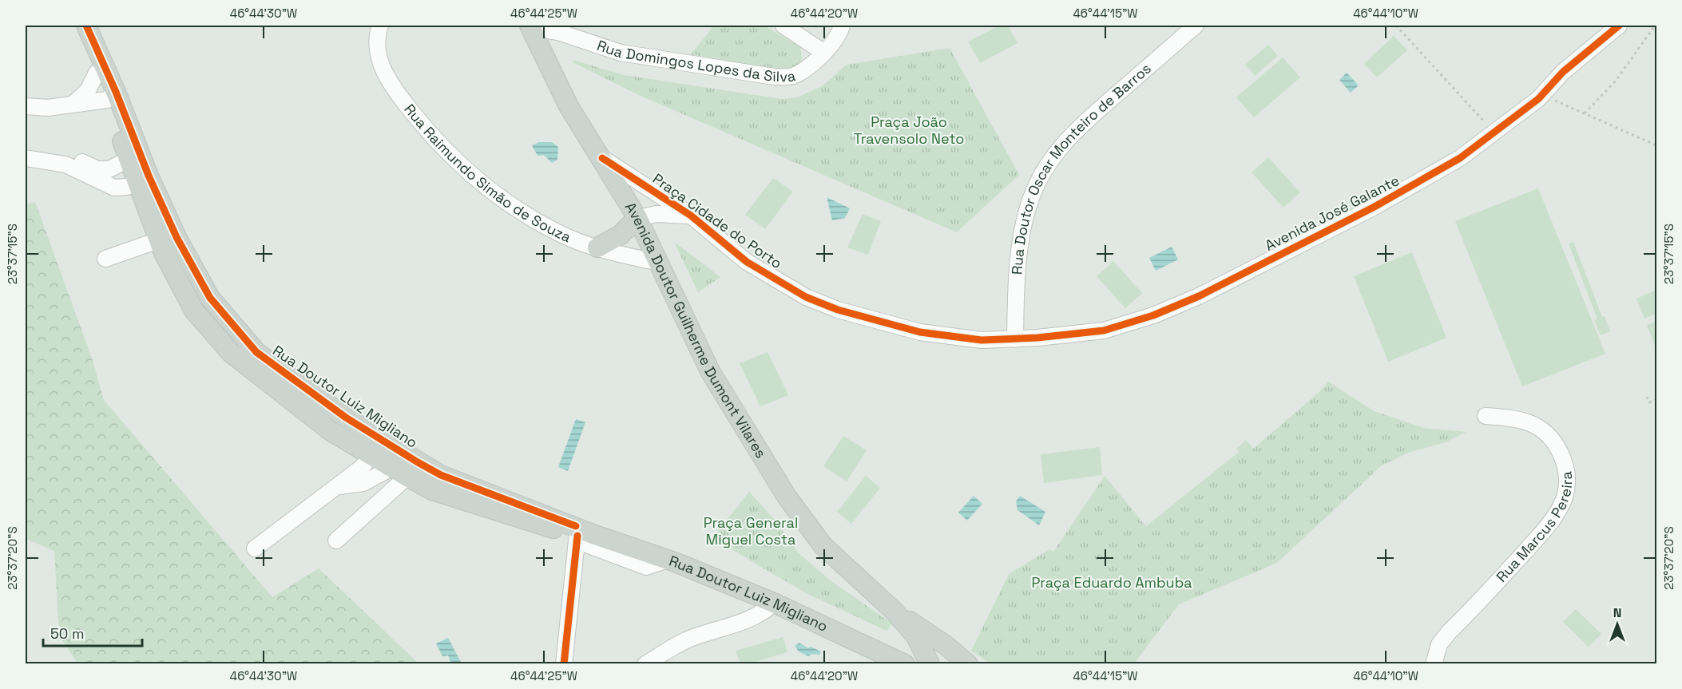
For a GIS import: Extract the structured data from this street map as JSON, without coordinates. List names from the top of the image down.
{
  "streets": {
    "main road": ["Avenida Doutor Guilherme Dumont Vilares", "Rua Doutor Luiz Migliano"],
    "street": [
      "Rua Domingos Lopes da Silva",
      "Rua Raimundo Simão de Souza",
      "Rua Doutor Oscar Monteiro de Barros",
      "Avenida José Galante",
      "Praça Cidade do Porto",
      "Rua Marcus Pereira"
    ]
  },
  "crossings": [
    ["Rua Domingos Lopes da Silva", "Avenida Doutor Guilherme Dumont Vilares"],
    ["Rua Raimundo Simão de Souza", "Avenida Doutor Guilherme Dumont Vilares"],
    ["Rua Doutor Oscar Monteiro de Barros", "Avenida José Galante"],
    ["Rua Doutor Oscar Monteiro de Barros", "Praça Cidade do Porto"],
    ["Avenida José Galante", "Praça Cidade do Porto"],
    ["Praça Cidade do Porto", "Avenida Doutor Guilherme Dumont Vilares"],
    ["Avenida Doutor Guilherme Dumont Vilares", "Rua Doutor Luiz Migliano"]
  ],
  "parks": ["Praça João Travensolo Neto", "Praça General Miguel Costa", "Praça Eduardo Ambuba"],
  "scale_bar": "50 m",
  "north": "top",
  "coordinates": [
    "46°44'30\"W",
    "46°44'25\"W",
    "46°44'20\"W",
    "46°44'15\"W",
    "46°44'10\"W",
    "23°37'15\"S",
    "23°37'20\"S"
  ]
}
